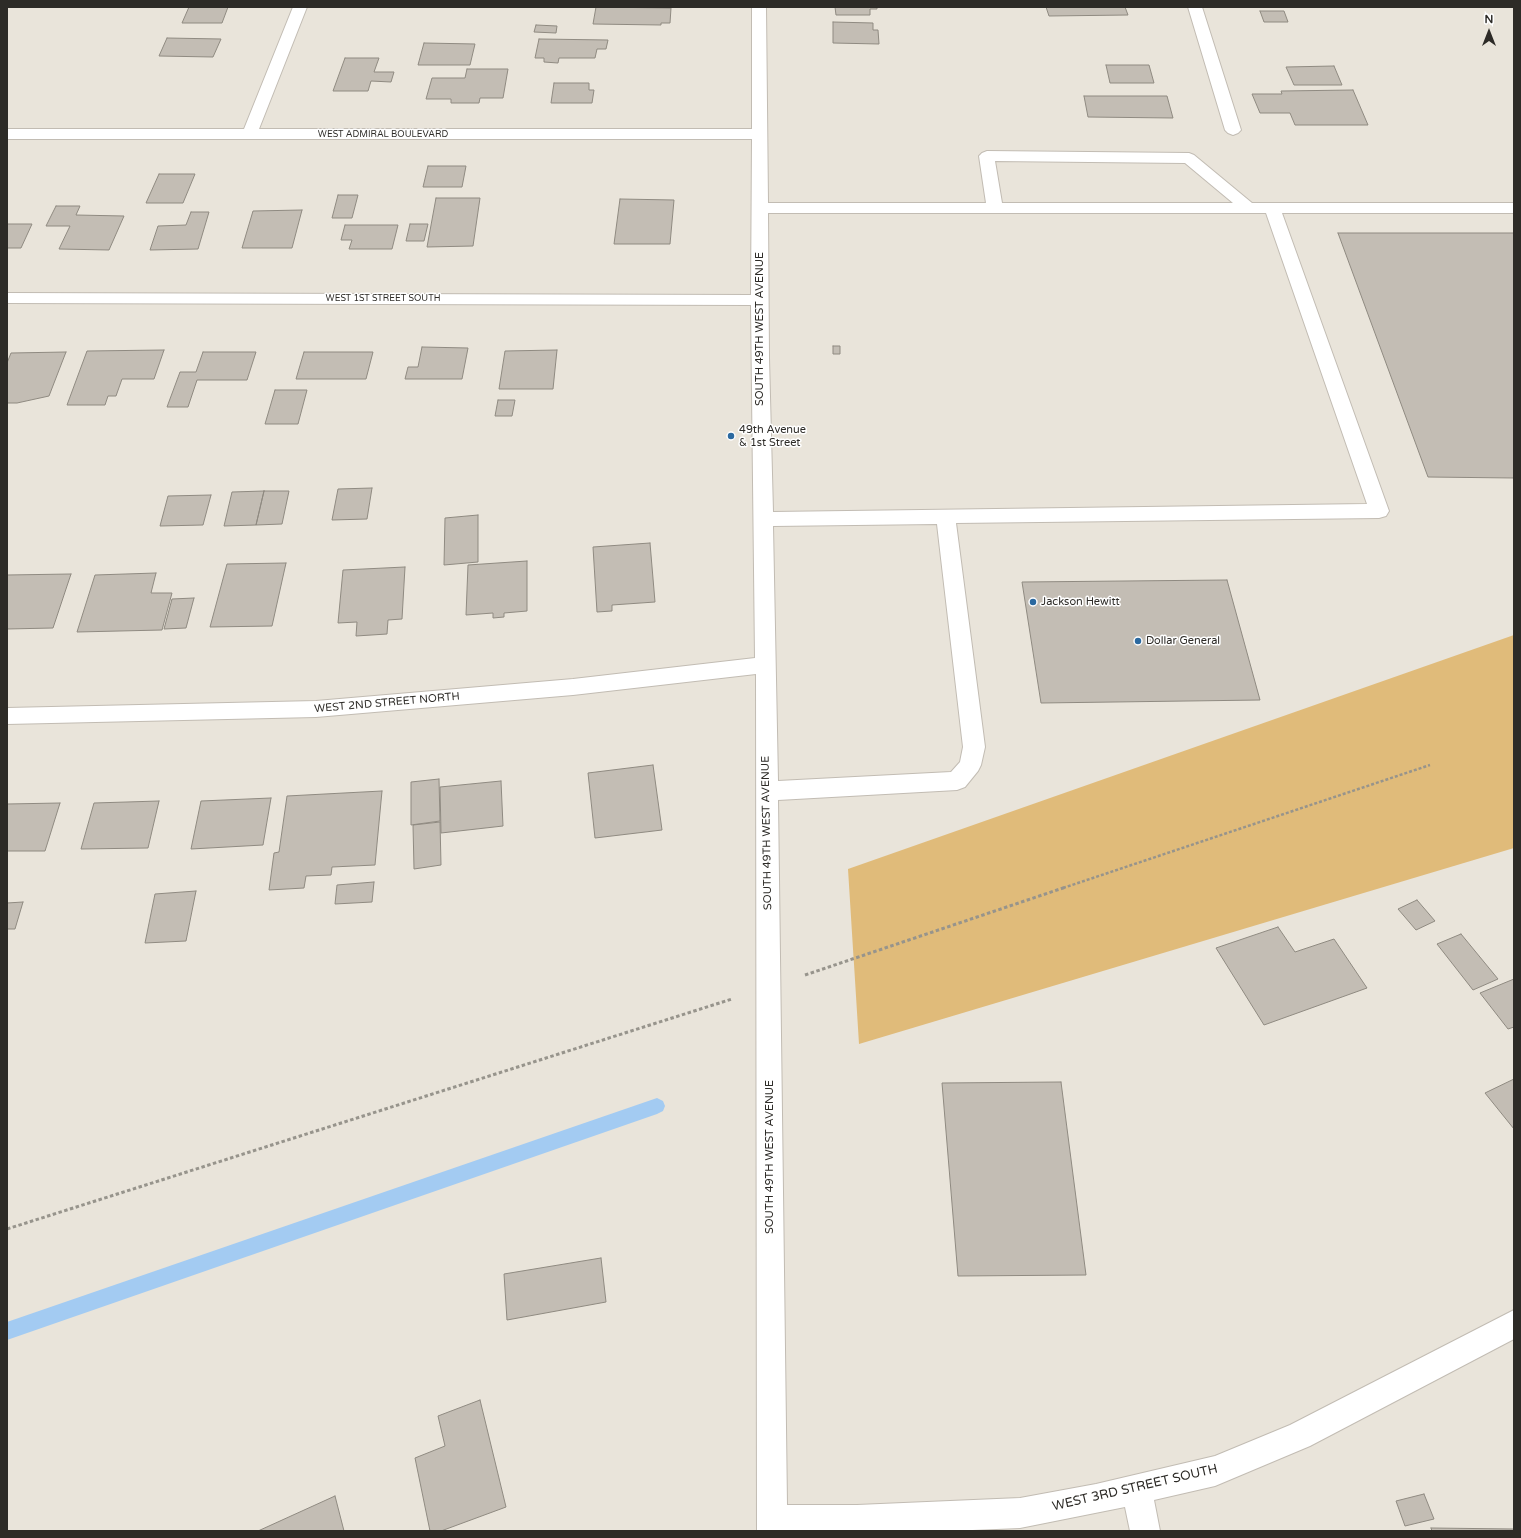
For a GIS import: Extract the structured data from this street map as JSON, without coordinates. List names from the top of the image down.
{
  "streets": {
    "street": [
      "WEST ADMIRAL BOULEVARD",
      "WEST 1ST STREET SOUTH",
      "SOUTH 49TH WEST AVENUE",
      "WEST 2ND STREET NORTH",
      "WEST 3RD STREET SOUTH"
    ]
  },
  "crossings": [
    ["WEST ADMIRAL BOULEVARD", "SOUTH 49TH WEST AVENUE"],
    ["WEST 1ST STREET SOUTH", "SOUTH 49TH WEST AVENUE"],
    ["SOUTH 49TH WEST AVENUE", "WEST 2ND STREET NORTH"],
    ["SOUTH 49TH WEST AVENUE", "WEST 3RD STREET SOUTH"]
  ],
  "places": ["49th Avenue & 1st Street", "Jackson Hewitt", "Dollar General"],
  "north": "top"
}
